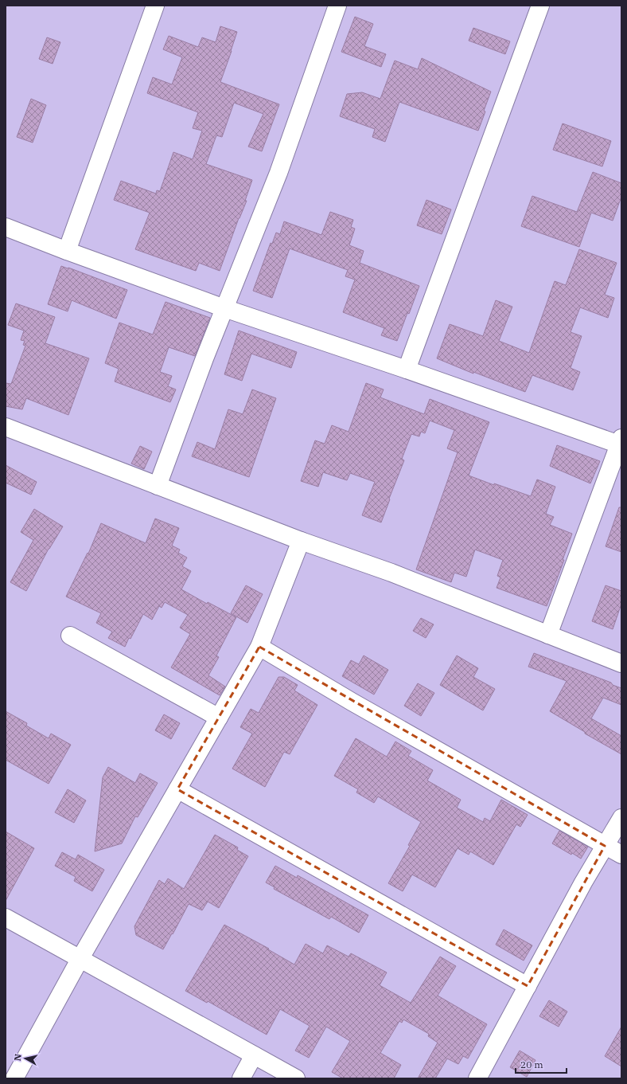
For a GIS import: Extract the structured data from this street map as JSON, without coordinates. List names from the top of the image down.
{
  "scale_bar": "20 m",
  "north": "left"
}
